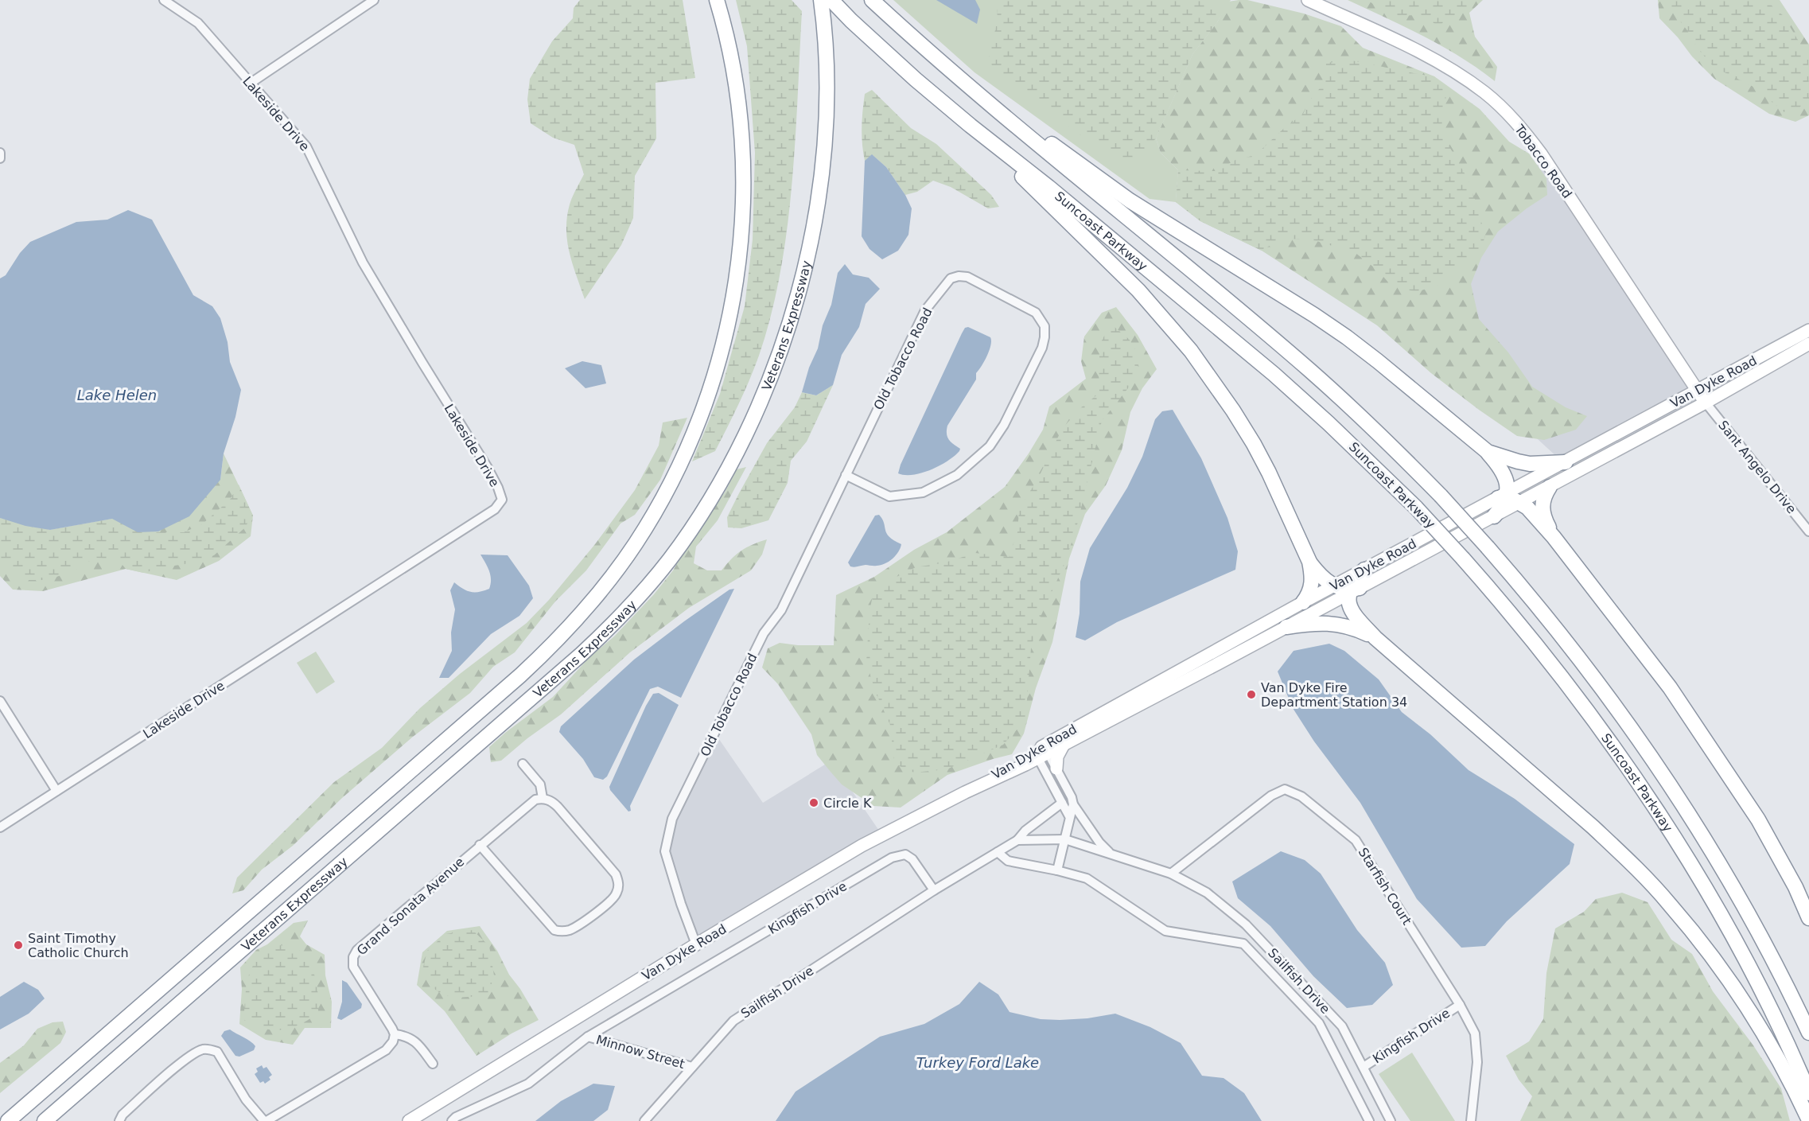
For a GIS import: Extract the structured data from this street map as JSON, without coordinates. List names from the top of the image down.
{
  "streets": {
    "highway": ["Suncoast Parkway", "Veterans Expressway"],
    "main road": ["Tobacco Road", "Van Dyke Road"],
    "street": [
      "Lakeside Drive",
      "Old Tobacco Road",
      "Sant Angelo Drive",
      "Starfish Court",
      "Grand Sonata Avenue",
      "Kingfish Drive",
      "Sailfish Drive",
      "Minnow Street"
    ]
  },
  "crossings": [
    ["Tobacco Road", "Van Dyke Road"],
    ["Tobacco Road", "Sant Angelo Drive"],
    ["Old Tobacco Road", "Van Dyke Road"],
    ["Van Dyke Road", "Sant Angelo Drive"],
    ["Starfish Court", "Kingfish Drive"],
    ["Starfish Court", "Sailfish Drive"],
    ["Kingfish Drive", "Sailfish Drive"],
    ["Kingfish Drive", "Minnow Street"],
    ["Sailfish Drive", "Minnow Street"]
  ],
  "water": ["Lake Helen", "Turkey Ford Lake"],
  "places": ["Van Dyke Fire Department Station 34", "Circle K", "Saint Timothy Catholic Church"]
}
